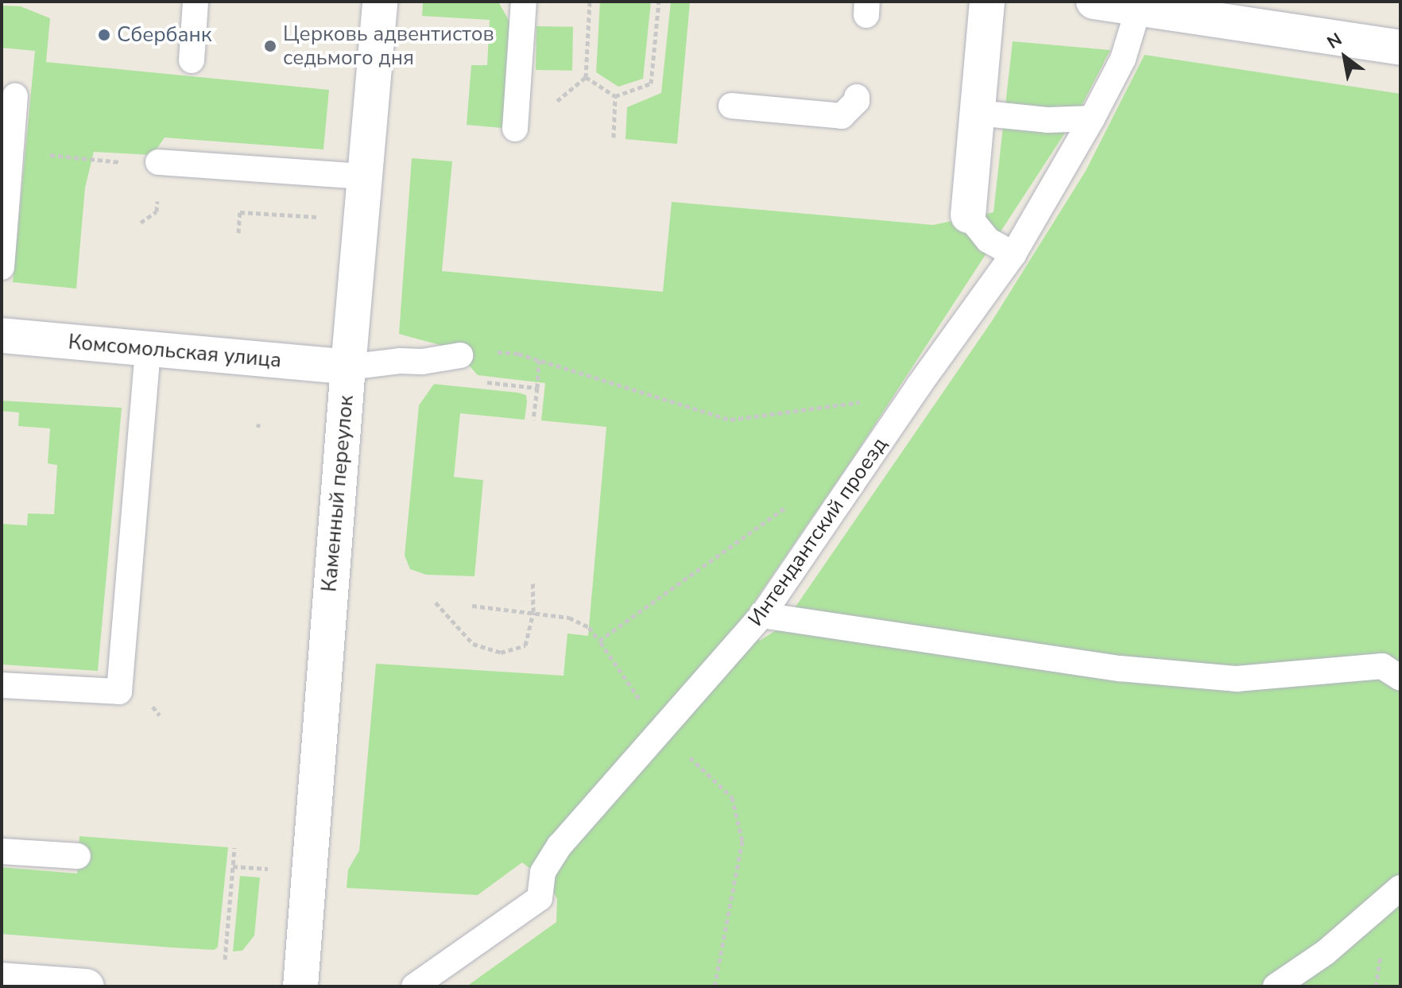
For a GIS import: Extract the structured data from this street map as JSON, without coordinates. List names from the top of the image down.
{
  "streets": {
    "street": ["Комсомольская улица", "Каменный переулок"],
    "lane": ["Интендантский проезд"]
  },
  "crossings": [
    ["Комсомольская улица", "Каменный переулок"]
  ],
  "places": ["Сбербанк", "Церковь адвентистов седьмого дня"],
  "north": "top left"
}
